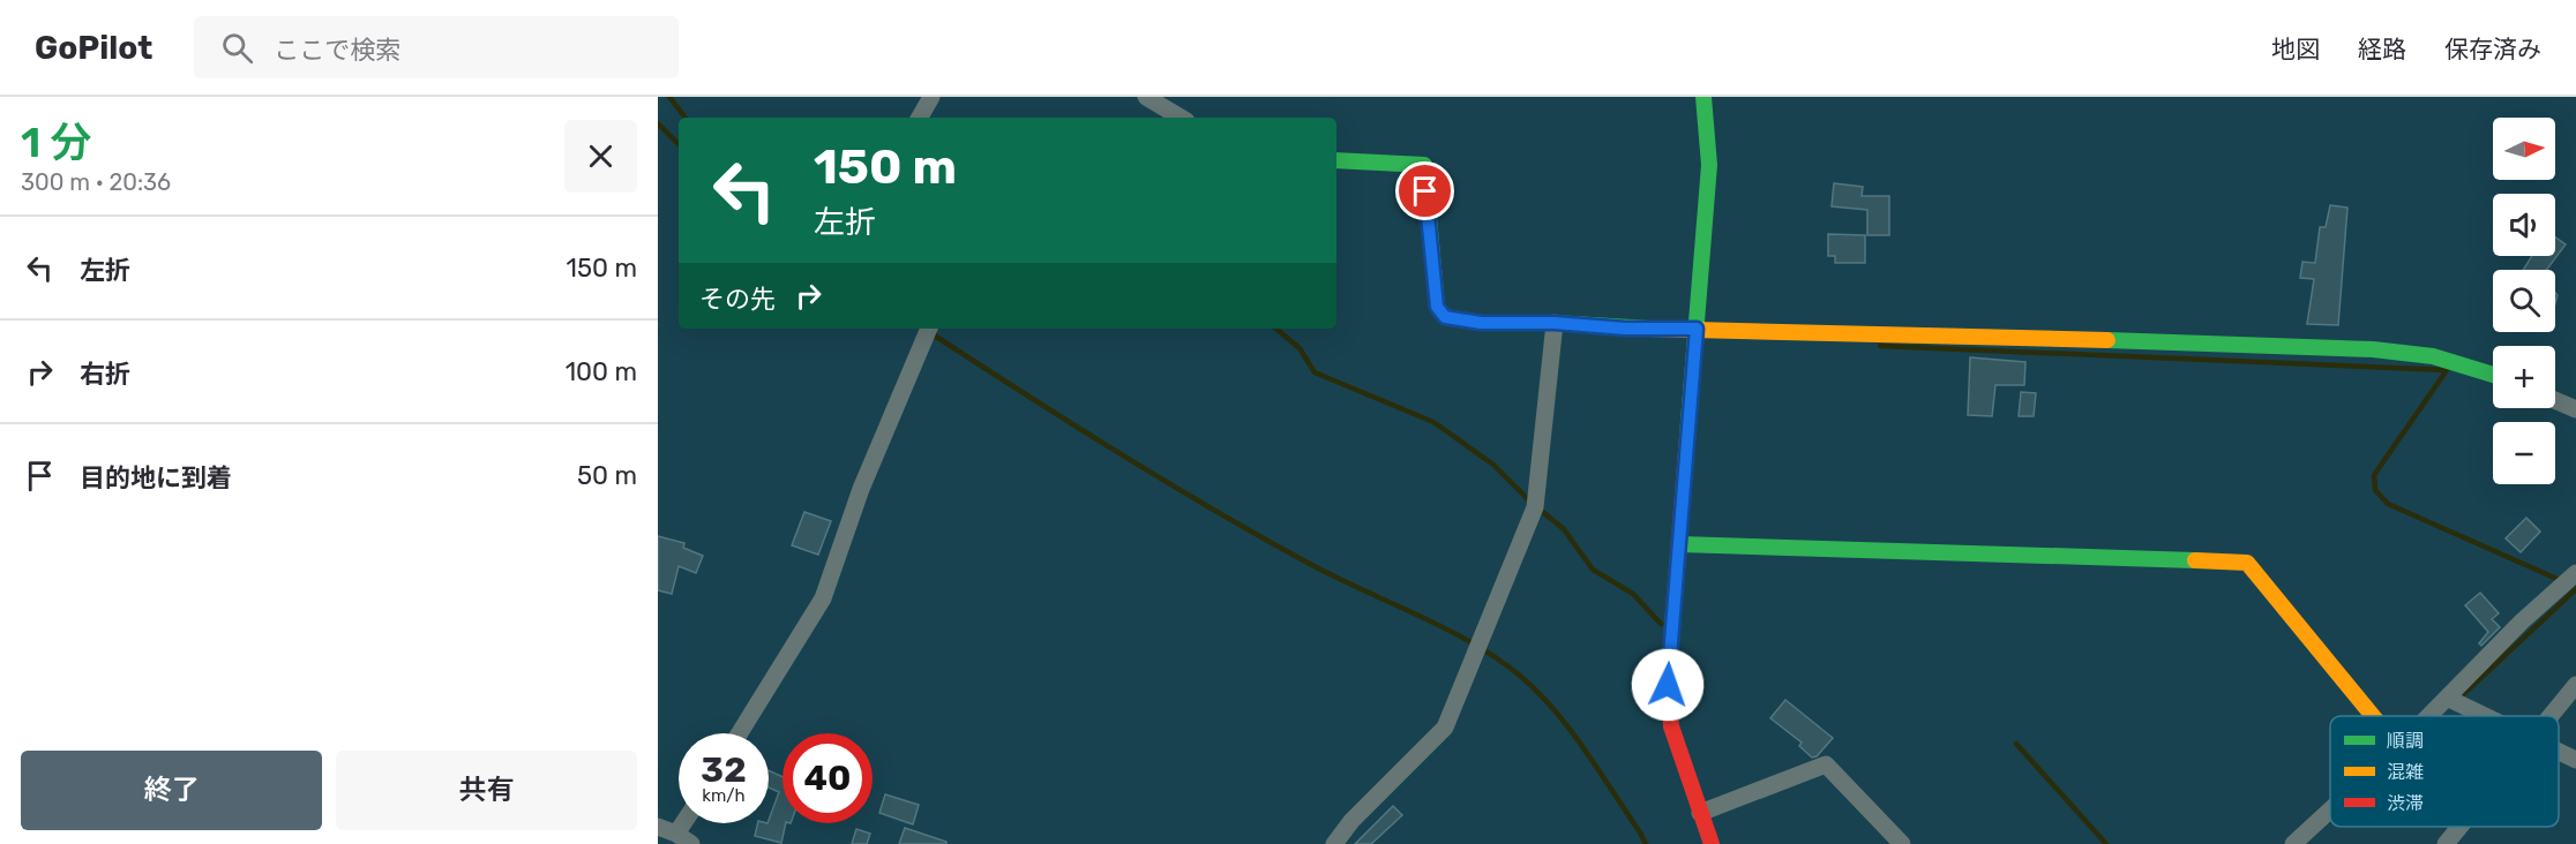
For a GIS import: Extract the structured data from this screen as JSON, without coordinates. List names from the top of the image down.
{
  "legend": ["順調", "混雑", "渋滞"],
  "north": "right",
  "page": {
    "header": "GoPilot",
    "search": "ここで検索",
    "nav": ["地図", "経路", "保存済み"],
    "heading": ["1 分", "300 m · 20:36"],
    "map_buttons": ["+", "−"],
    "turn": ["150 m", "左折"],
    "list": [
      {
        "name": "左折",
        "value": "150 m"
      },
      {
        "name": "右折",
        "value": "100 m"
      },
      {
        "name": "目的地に到着",
        "value": "50 m"
      }
    ],
    "then": "その先",
    "speed": "32 km/h",
    "limit": "40",
    "buttons": ["終了", "共有"]
  }
}
